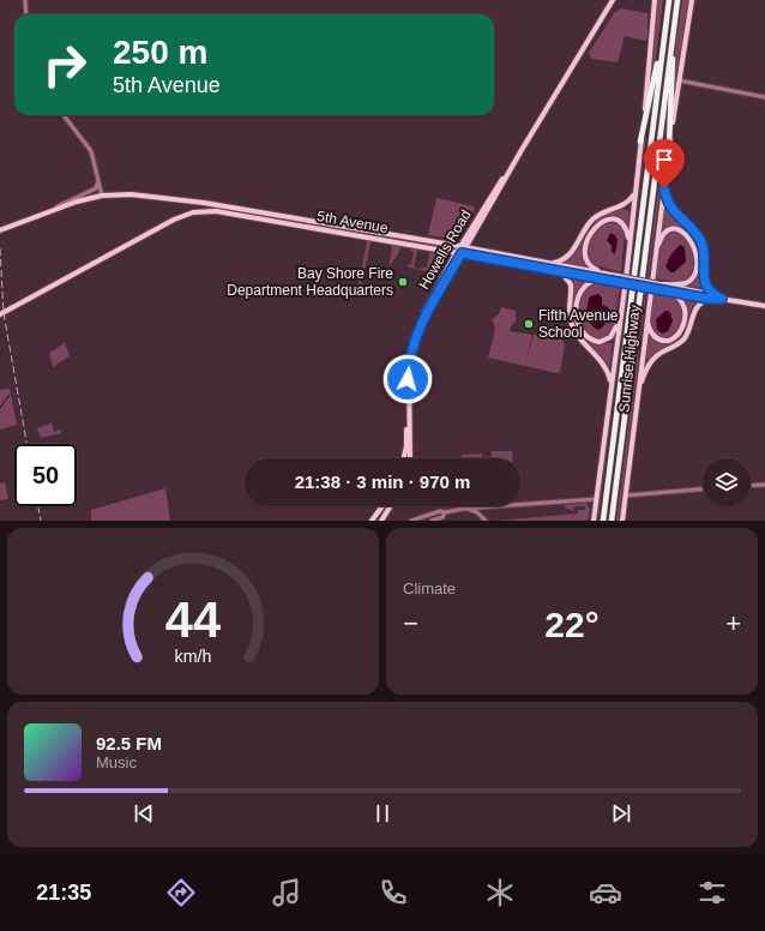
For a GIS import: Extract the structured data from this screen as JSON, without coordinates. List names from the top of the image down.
{
  "streets": {
    "highway": ["Sunrise Highway"],
    "main road": ["5th Avenue", "Howells Road"]
  },
  "crossings": [
    ["5th Avenue", "Howells Road"]
  ],
  "places": ["Bay Shore Fire Department Headquarters", "Fifth Avenue School"],
  "page": {
    "turn": ["250 m", "5th Avenue"],
    "limit": "50",
    "trip": "21:38 · 3 min · 970 m",
    "tile": "Climate",
    "heat": ["−", "22°", "+"],
    "song": ["92.5 FM", "Music"],
    "tabs": "21:35",
    "gauge": ["44", "km/h"]
  }
}
